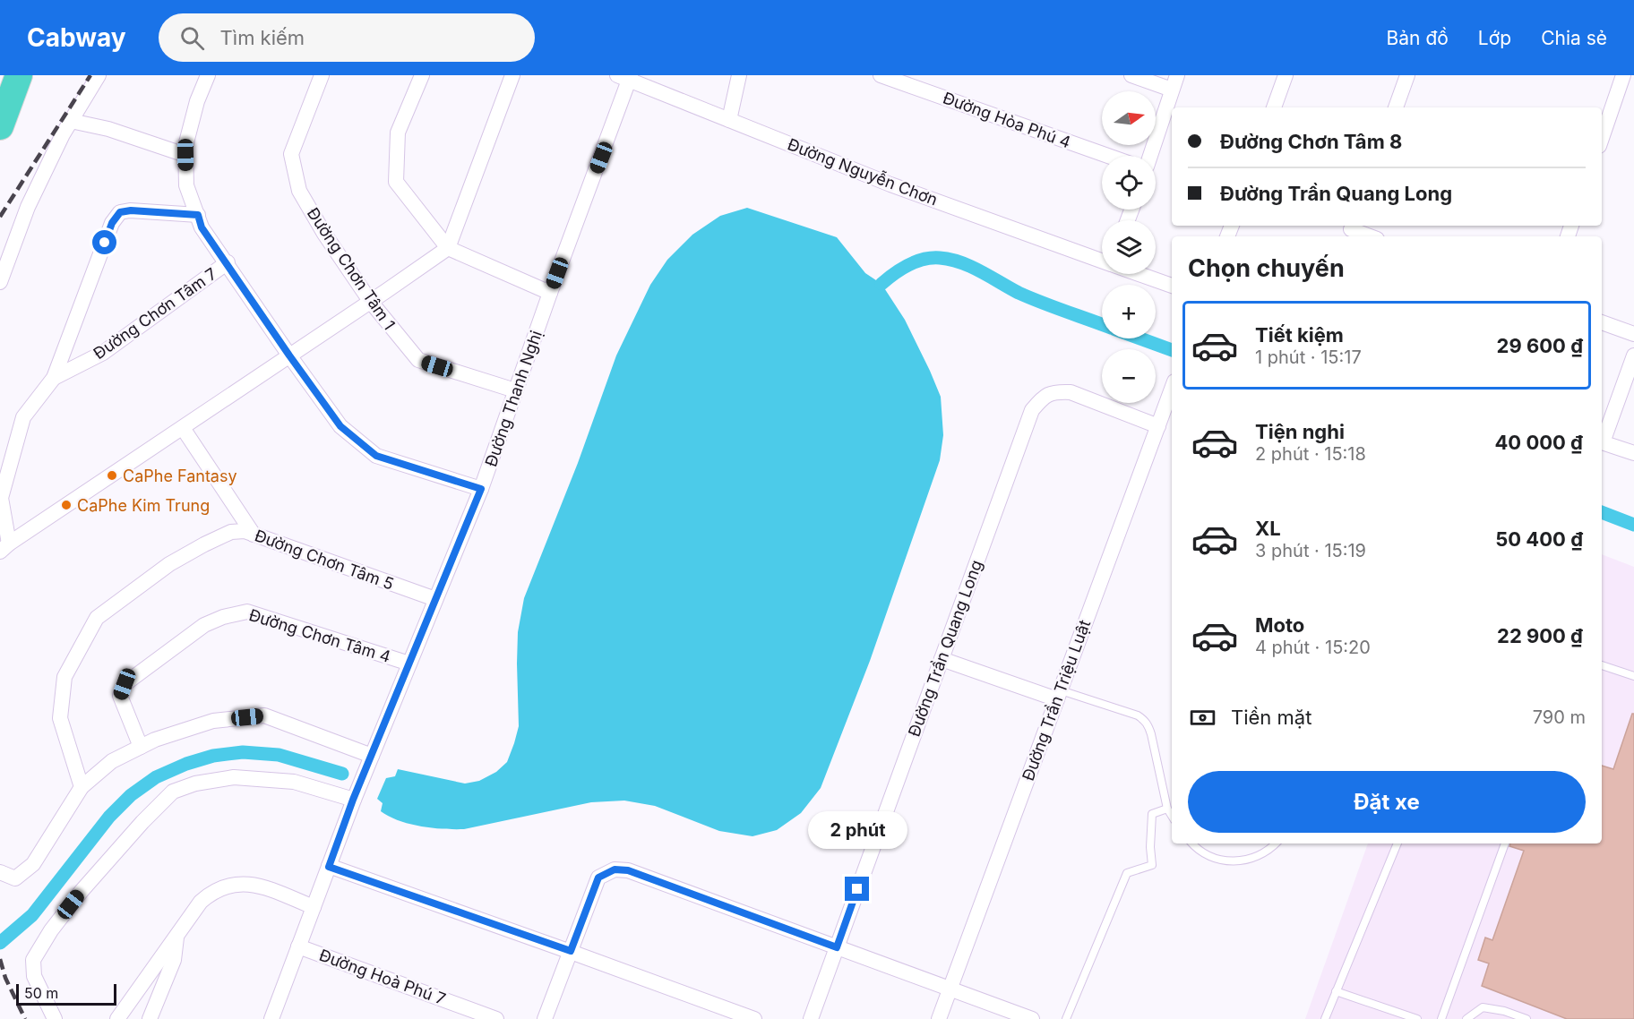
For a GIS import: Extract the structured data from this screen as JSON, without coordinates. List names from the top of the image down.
{
  "streets": {
    "street": [
      "Đường Hòa Phú 4",
      "Đường Nguyễn Chơn",
      "Đường Chơn Tâm 1",
      "Đường Chơn Tâm 7",
      "Đường Thanh Nghị",
      "Đường Chơn Tâm 5",
      "Đường Chơn Tâm 4",
      "Đường Trần Quang Long",
      "Đường Trần Triệu Luật",
      "Đường Hoà Phú 7"
    ]
  },
  "crossings": [
    ["Đường Nguyễn Chơn", "Đường Thanh Nghị"],
    ["Đường Chơn Tâm 1", "Đường Thanh Nghị"],
    ["Đường Thanh Nghị", "Đường Chơn Tâm 5"],
    ["Đường Thanh Nghị", "Đường Chơn Tâm 4"],
    ["Đường Thanh Nghị", "Đường Hoà Phú 7"],
    ["Đường Trần Quang Long", "Đường Trần Triệu Luật"]
  ],
  "places": ["CaPhe Fantasy", "CaPhe Kim Trung"],
  "scale_bar": "50 m",
  "north": "right",
  "page": {
    "header": "Cabway",
    "search": "Tìm kiếm",
    "nav": ["Bản đồ", "Lớp", "Chia sẻ"],
    "map_buttons": ["+", "−"],
    "banner": ["Đường Chơn Tâm 8", "Đường Trần Quang Long"],
    "heading": "Chọn chuyến",
    "list": [
      {
        "name": "Tiết kiệm",
        "note": "1 phút · 15:17",
        "value": "29 600 ₫"
      },
      {
        "name": "Tiện nghi",
        "note": "2 phút · 15:18",
        "value": "40 000 ₫"
      },
      {
        "name": "XL",
        "note": "3 phút · 15:19",
        "value": "50 400 ₫"
      },
      {
        "name": "Moto",
        "note": "4 phút · 15:20",
        "value": "22 900 ₫"
      }
    ],
    "pay": ["Tiền mặt", "790 m"],
    "buttons": "Đặt xe",
    "bubble": "2 phút",
    "scale": "50 m"
  }
}
